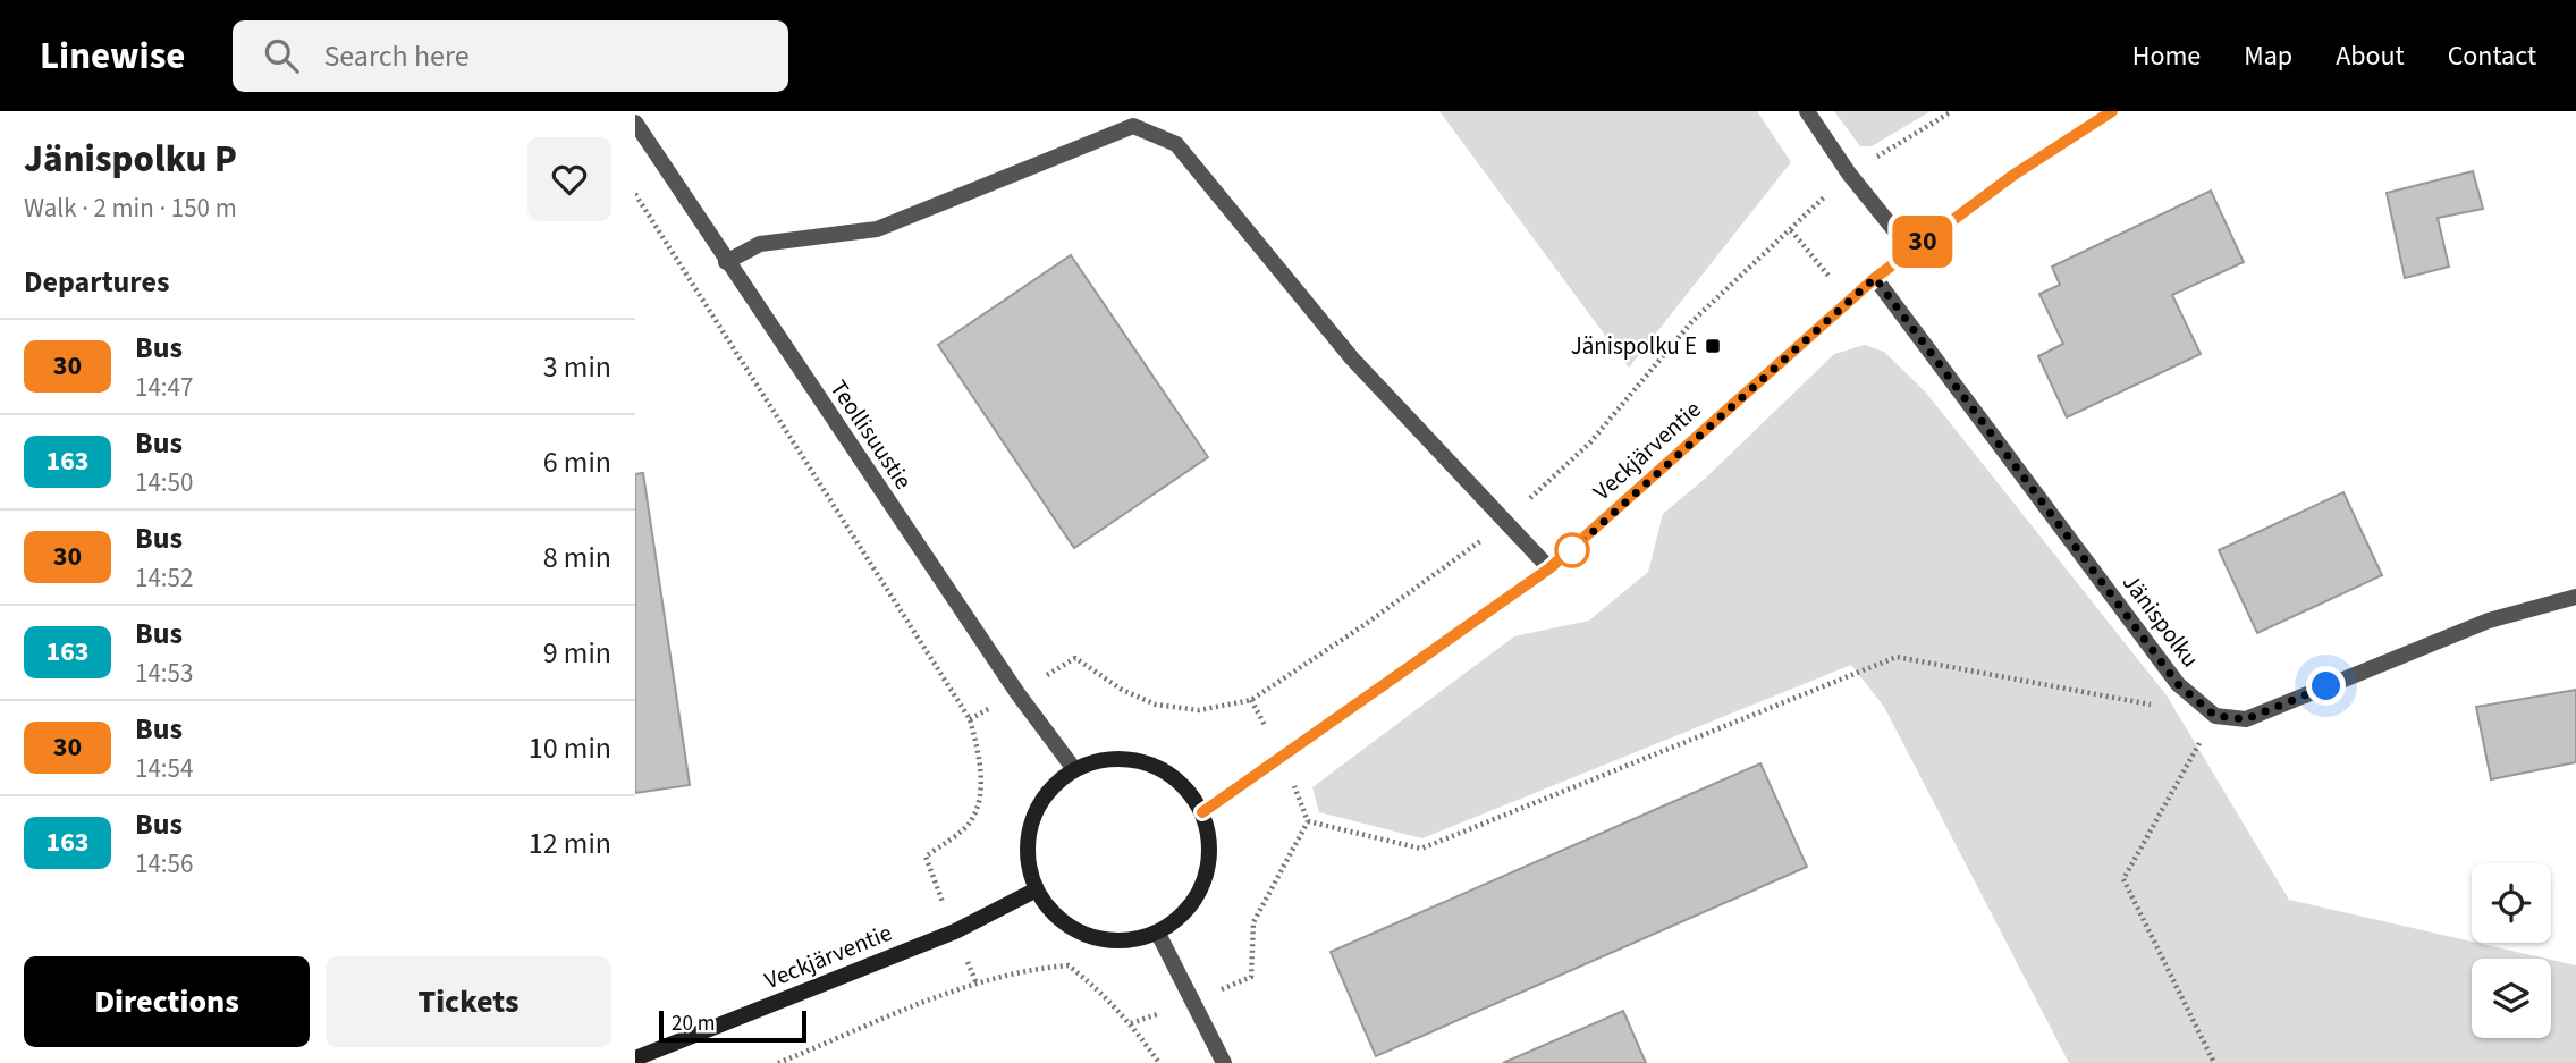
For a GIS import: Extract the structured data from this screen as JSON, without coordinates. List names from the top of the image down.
{
  "streets": {
    "main road": ["Veckjärventie"],
    "street": ["Teollisuustie", "Jänispolku"]
  },
  "crossings": [
    ["Teollisuustie", "Veckjärventie"],
    ["Veckjärventie", "Jänispolku"]
  ],
  "places": {
    "transit": ["Jänispolku E"]
  },
  "lines": ["bus line 30"],
  "scale_bar": "20 m",
  "page": {
    "header": "Linewise",
    "search": "Search here",
    "nav": [
      "Home",
      "Map",
      "About",
      "Contact"
    ],
    "heading": [
      ["Jänispolku P", "Walk · 2 min · 150 m"],
      "Departures"
    ],
    "on_map": "30",
    "list": [
      {
        "mark": "30",
        "name": "Bus",
        "note": "14:47",
        "value": "3 min"
      },
      {
        "mark": "163",
        "name": "Bus",
        "note": "14:50",
        "value": "6 min"
      },
      {
        "mark": "30",
        "name": "Bus",
        "note": "14:52",
        "value": "8 min"
      },
      {
        "mark": "163",
        "name": "Bus",
        "note": "14:53",
        "value": "9 min"
      },
      {
        "mark": "30",
        "name": "Bus",
        "note": "14:54",
        "value": "10 min"
      },
      {
        "mark": "163",
        "name": "Bus",
        "note": "14:56",
        "value": "12 min"
      }
    ],
    "buttons": ["Directions", "Tickets"],
    "scale": "20 m"
  }
}
